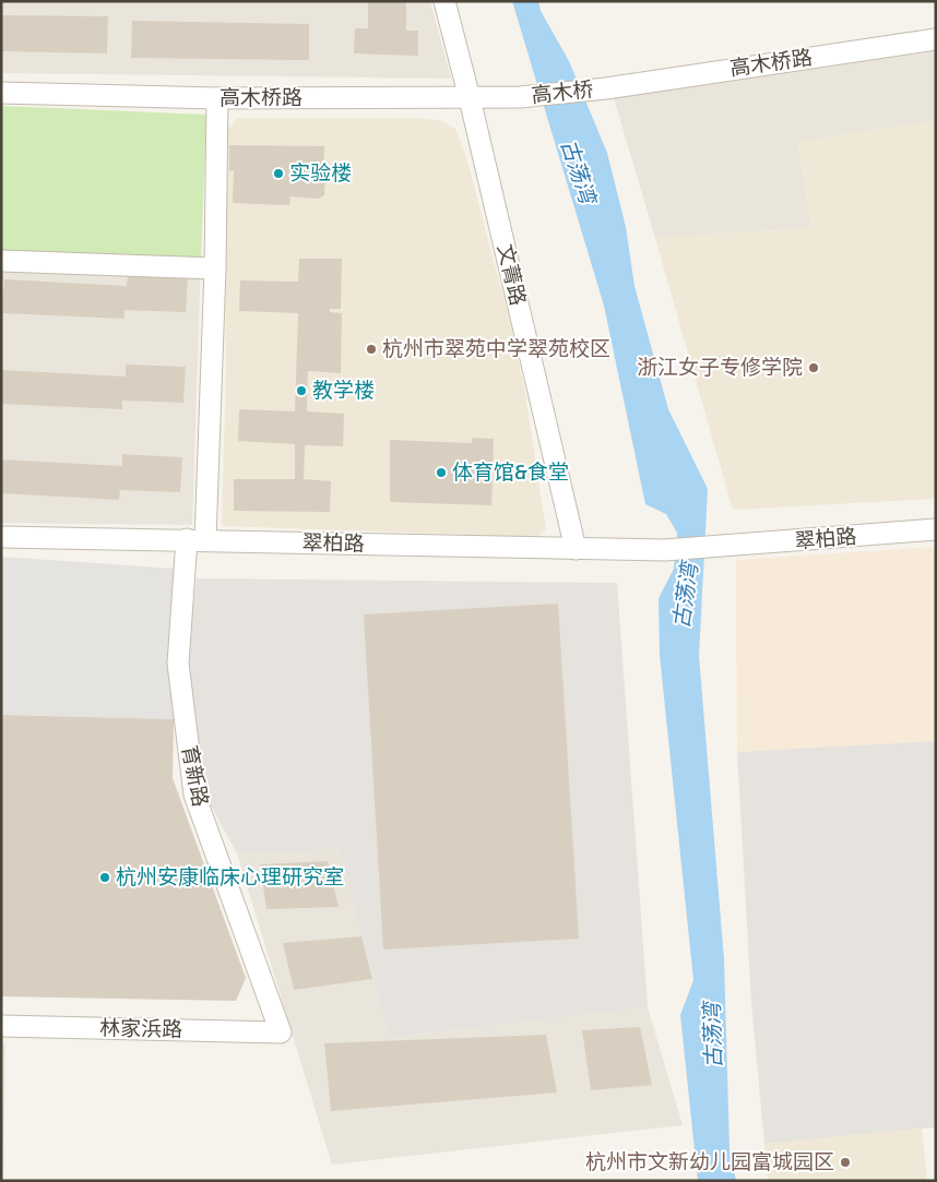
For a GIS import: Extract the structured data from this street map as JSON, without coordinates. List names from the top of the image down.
{
  "streets": {
    "street": [
      "高木桥路",
      "高木桥",
      "文菁路",
      "翠柏路",
      "育新路",
      "林家浜路"
    ]
  },
  "crossings": [
    ["高木桥路", "高木桥"],
    ["高木桥路", "文菁路"],
    ["高木桥路", "育新路"],
    ["文菁路", "翠柏路"],
    ["翠柏路", "育新路"],
    ["育新路", "林家浜路"]
  ],
  "water": ["古荡湾"],
  "places": [
    "实验楼",
    "杭州市翠苑中学翠苑校区",
    "浙江女子专修学院",
    "教学楼",
    "体育馆&食堂",
    "杭州安康临床心理研究室",
    "杭州市文新幼儿园富城园区"
  ]
}
